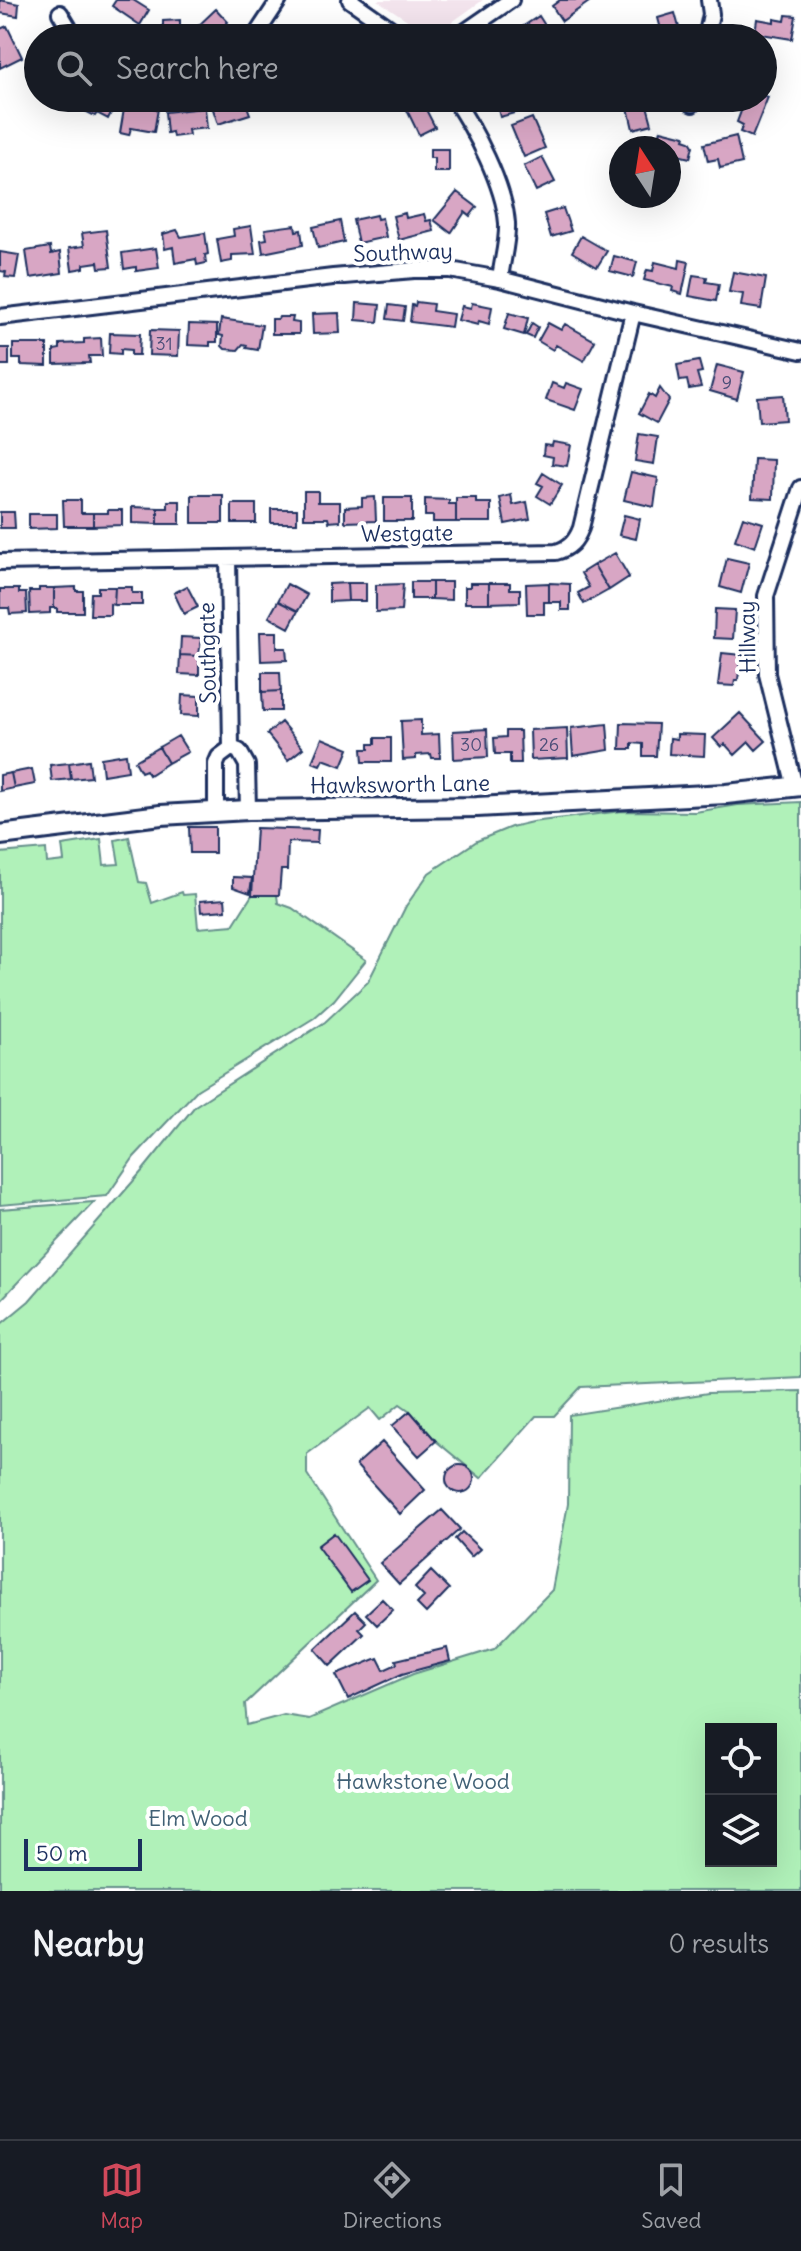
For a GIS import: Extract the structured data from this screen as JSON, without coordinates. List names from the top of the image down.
{
  "streets": {
    "street": [
      "Southway",
      "Westgate",
      "Hillway",
      "Southgate",
      "Hawksworth Lane"
    ]
  },
  "crossings": [
    ["Southway", "Westgate"],
    ["Westgate", "Southgate"],
    ["Hillway", "Hawksworth Lane"],
    ["Southgate", "Hawksworth Lane"]
  ],
  "parks": ["Hawkstone Wood", "Elm Wood"],
  "house_numbers": [
    "31",
    "9",
    "30",
    "26"
  ],
  "scale_bar": "50 m",
  "north": "top",
  "page": {
    "search": "Search here",
    "scale": "50 m",
    "heading": ["Nearby", "0 results"],
    "nav": ["Map", "Directions", "Saved"]
  }
}
